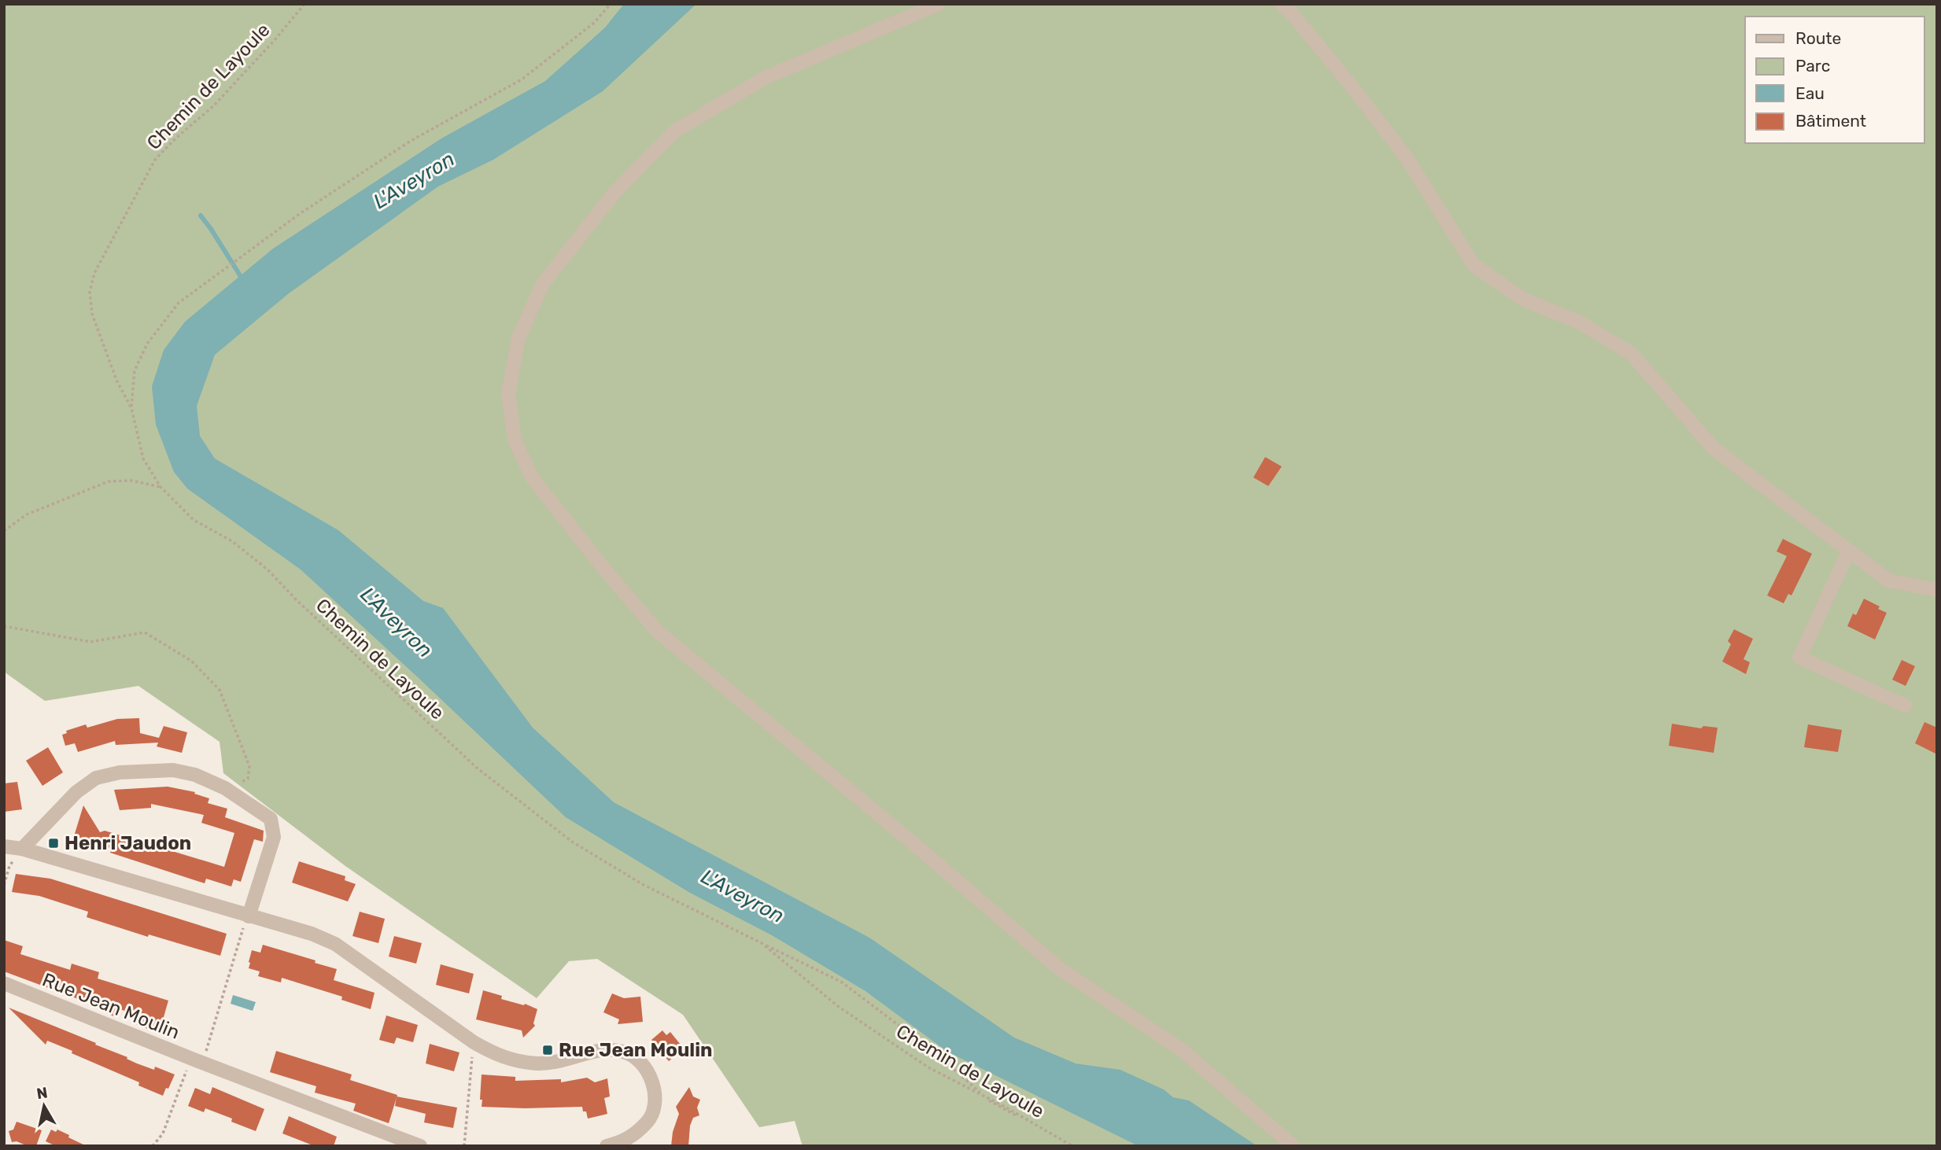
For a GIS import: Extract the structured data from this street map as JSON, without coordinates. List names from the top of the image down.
{
  "streets": {
    "street": ["Rue Jean Moulin"],
    "path": ["Chemin de Layoule"]
  },
  "water": ["L'Aveyron"],
  "places": {
    "transit": ["Henri Jaudon", "Rue Jean Moulin"]
  },
  "legend": [
    "Route",
    "Parc",
    "Eau",
    "Bâtiment"
  ],
  "north": "top"
}
